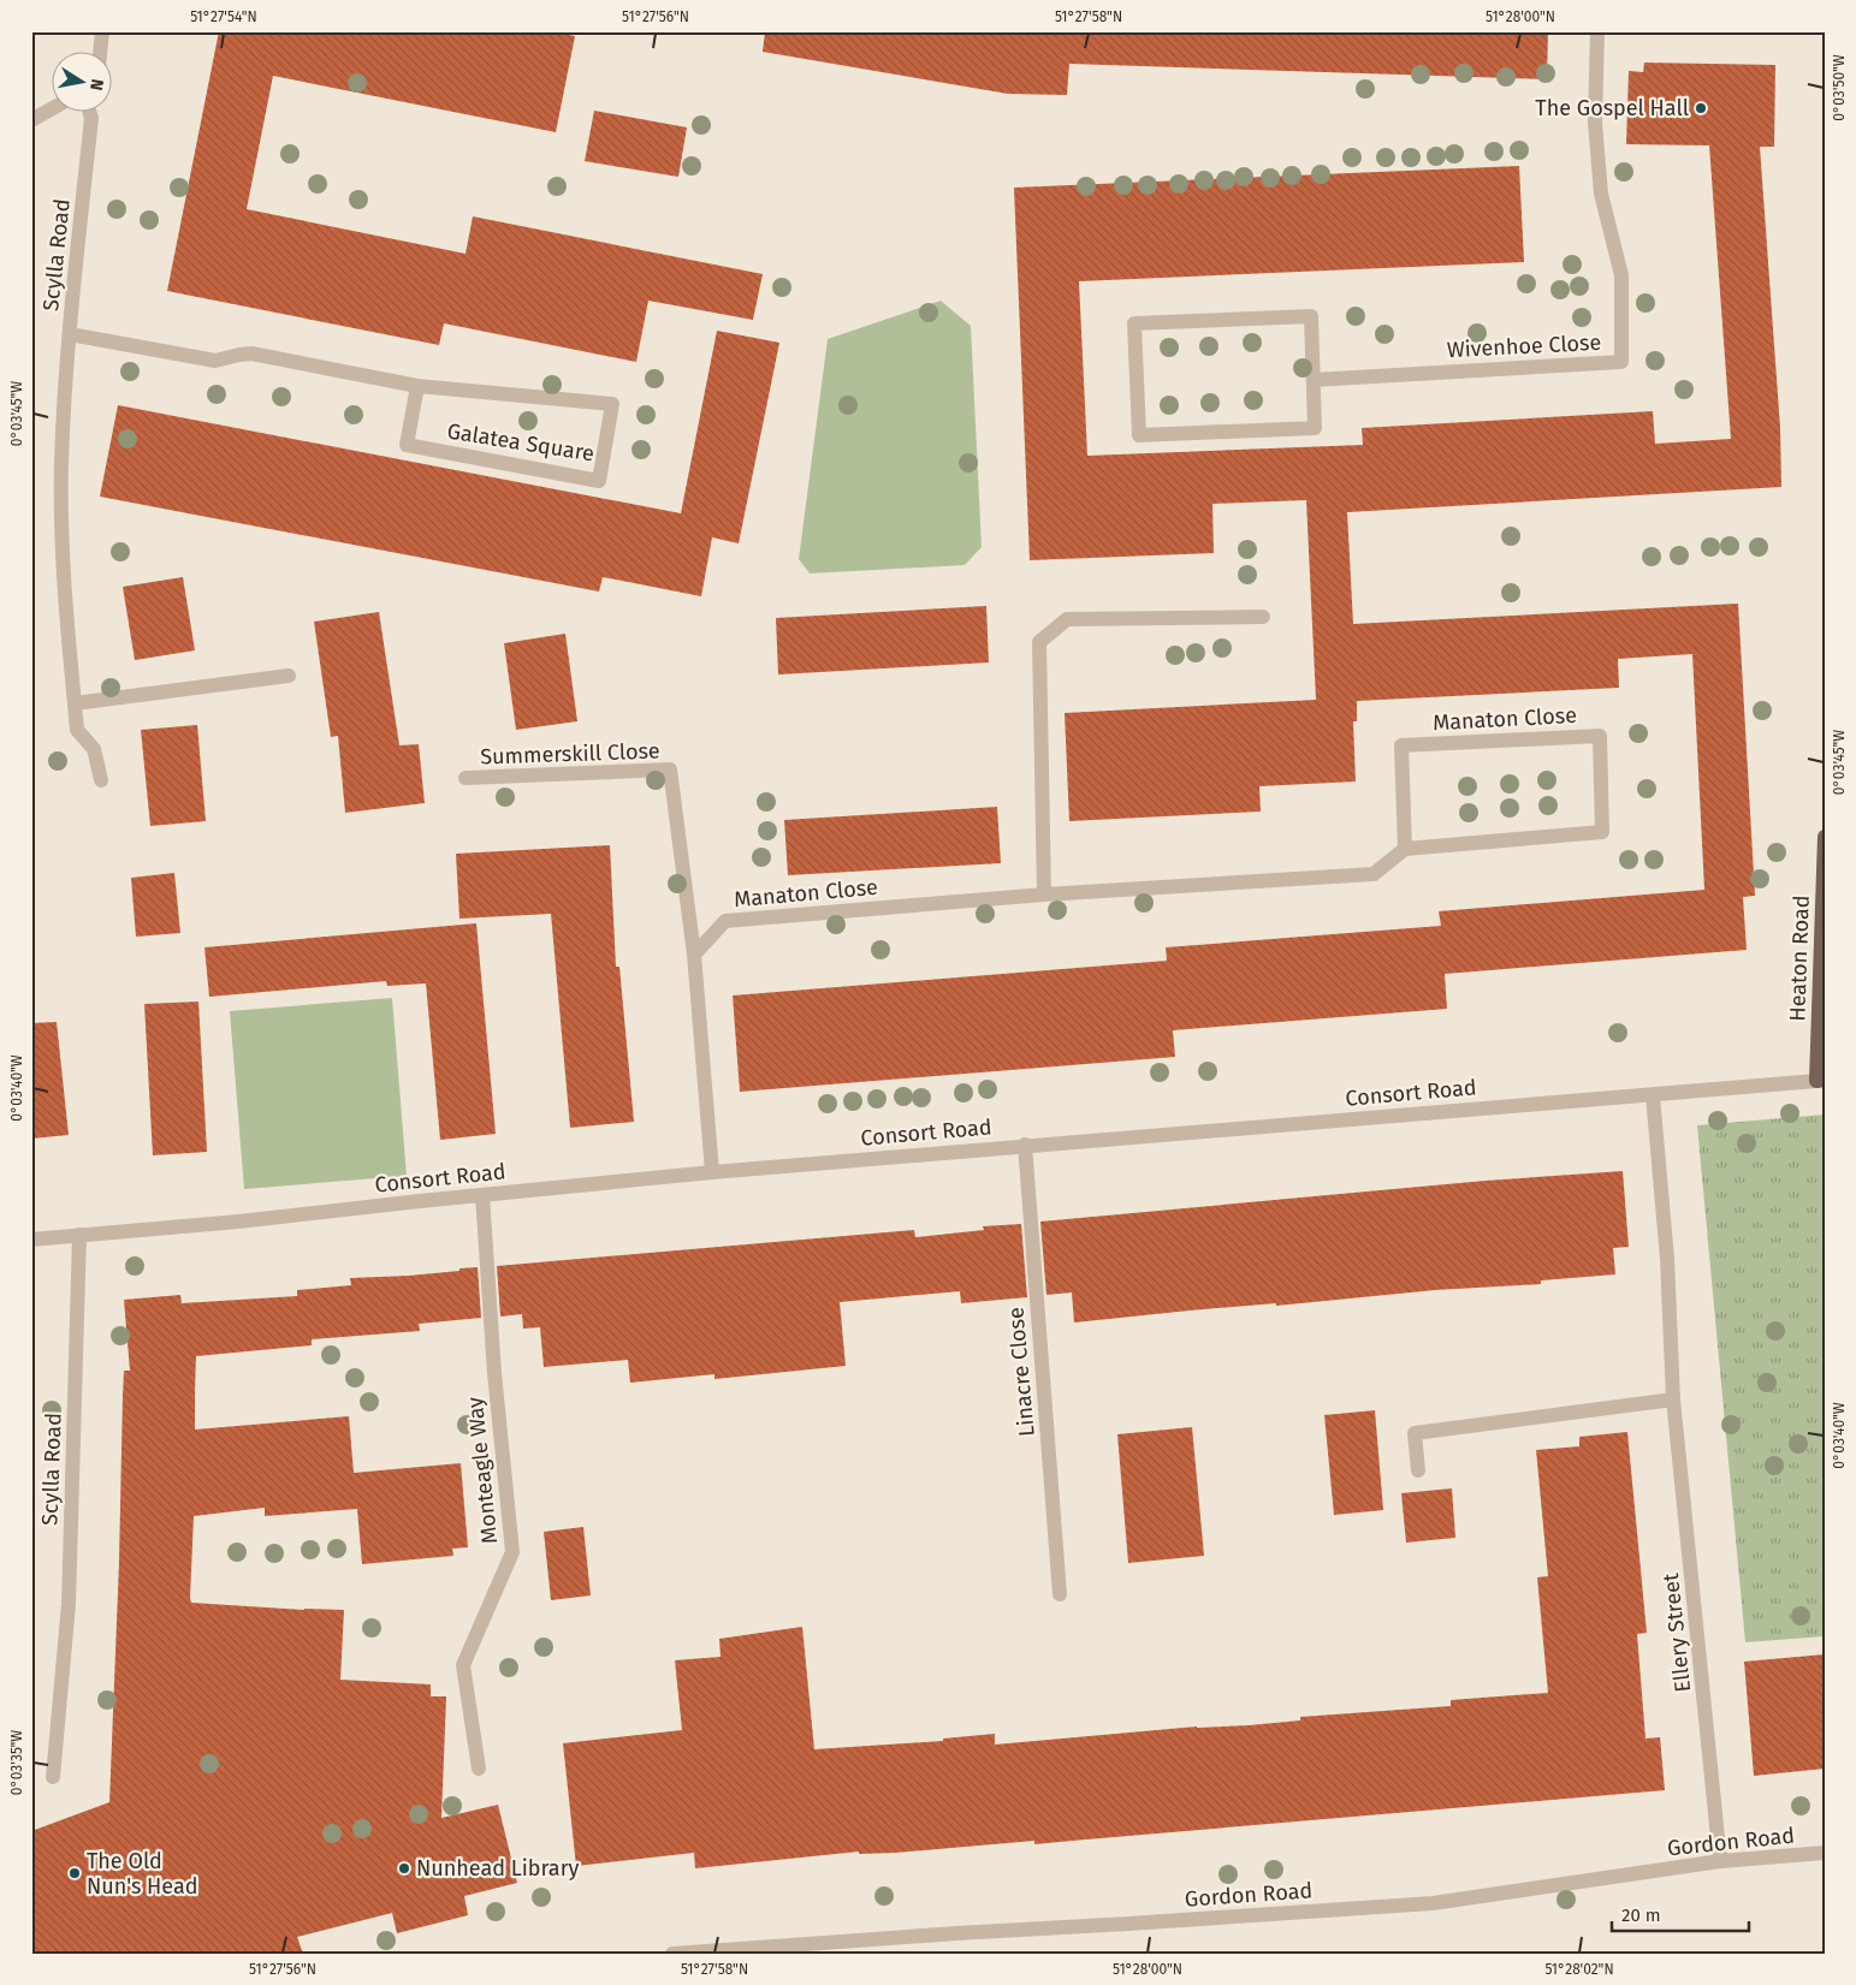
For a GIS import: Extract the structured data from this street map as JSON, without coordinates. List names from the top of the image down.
{
  "streets": {
    "main road": ["Heaton Road"],
    "street": [
      "Scylla Road",
      "Wivenhoe Close",
      "Galatea Square",
      "Manaton Close",
      "Summerskill Close",
      "Consort Road",
      "Linacre Close",
      "Monteagle Way",
      "Ellery Street",
      "Gordon Road"
    ]
  },
  "crossings": [
    ["Scylla Road", "Galatea Square"],
    ["Scylla Road", "Consort Road"],
    ["Manaton Close", "Summerskill Close"],
    ["Heaton Road", "Consort Road"],
    ["Consort Road", "Linacre Close"],
    ["Consort Road", "Monteagle Way"],
    ["Consort Road", "Ellery Street"],
    ["Ellery Street", "Gordon Road"]
  ],
  "places": ["The Gospel Hall", "Nunhead Library", "The Old Nun's Head"],
  "scale_bar": "20 m",
  "north": "right",
  "coordinates": [
    "51°27'54\"N",
    "51°27'56\"N",
    "51°27'58\"N",
    "51°28'00\"N",
    "0°03'50\"W",
    "0°03'45\"W",
    "0°03'40\"W",
    "0°03'35\"W",
    "51°28'02\"N"
  ]
}
